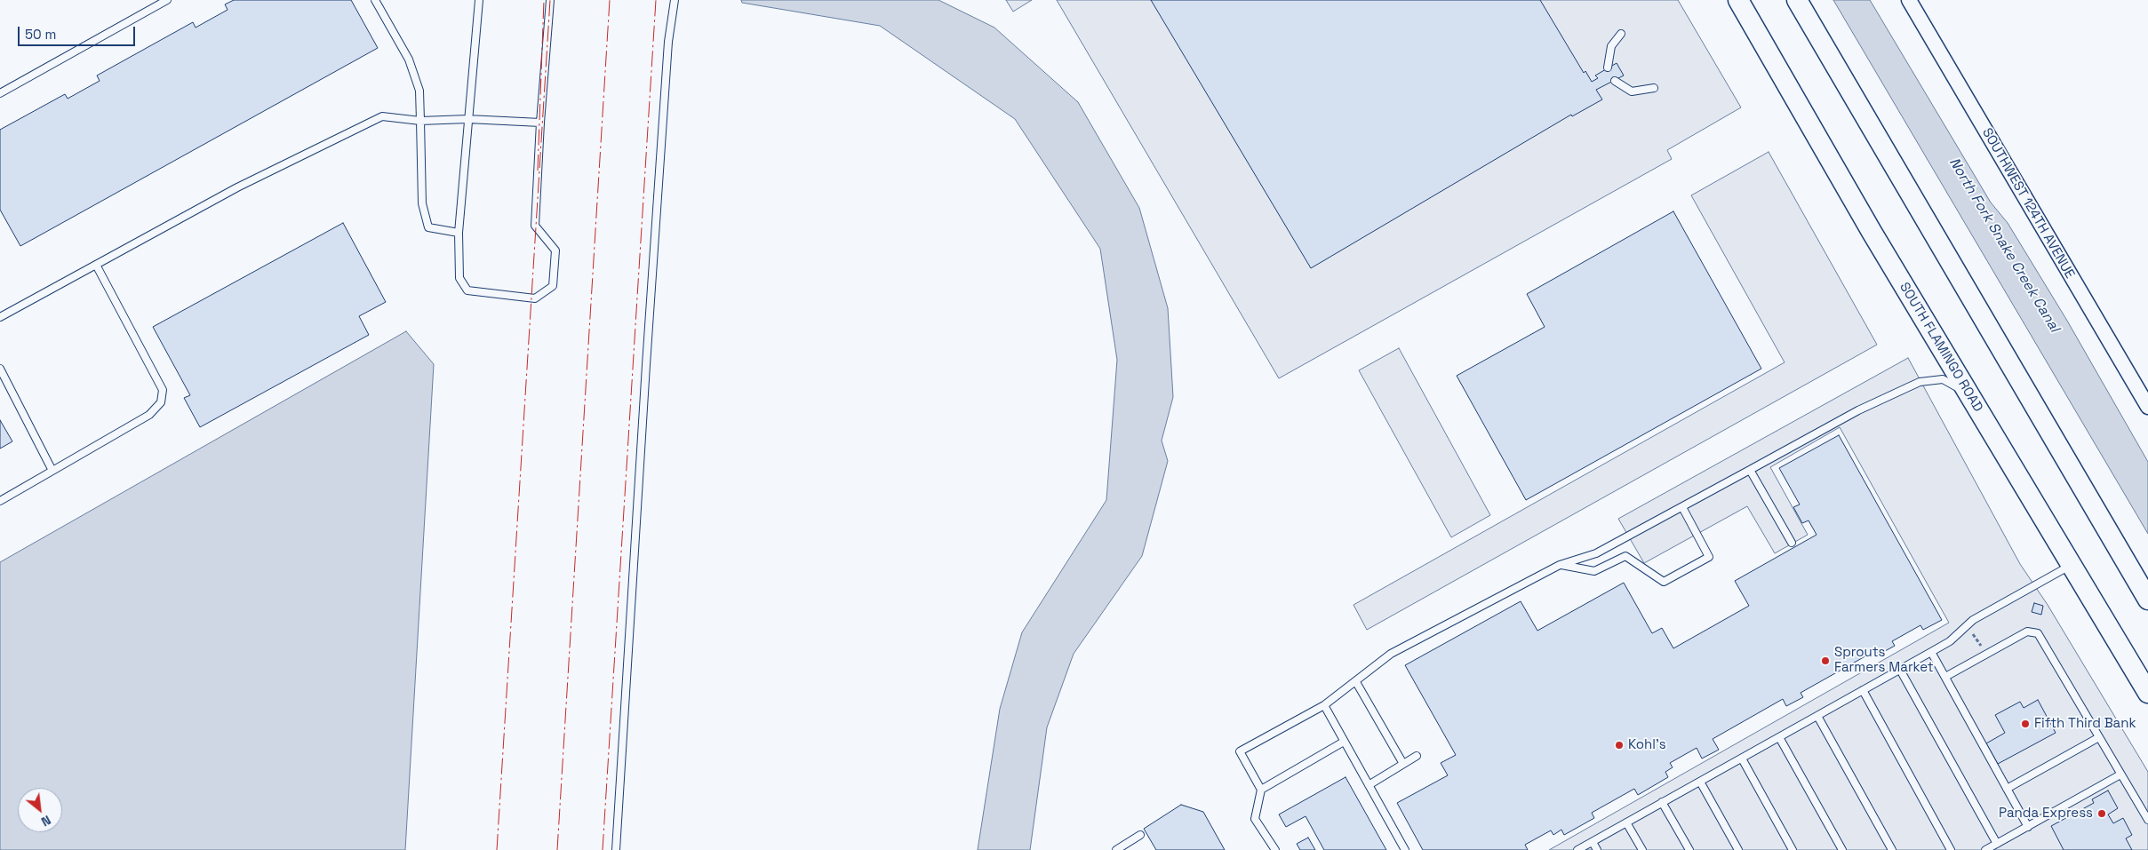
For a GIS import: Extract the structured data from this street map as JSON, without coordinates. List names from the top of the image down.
{
  "streets": {
    "main road": ["SOUTH FLAMINGO ROAD"],
    "street": ["SOUTHWEST 124TH AVENUE"]
  },
  "water": ["North Fork Snake Creek Canal"],
  "places": [
    "Sprouts Farmers Market",
    "Fifth Third Bank",
    "Kohl's",
    "Panda Express"
  ],
  "scale_bar": "50 m",
  "north": "bottom right"
}
